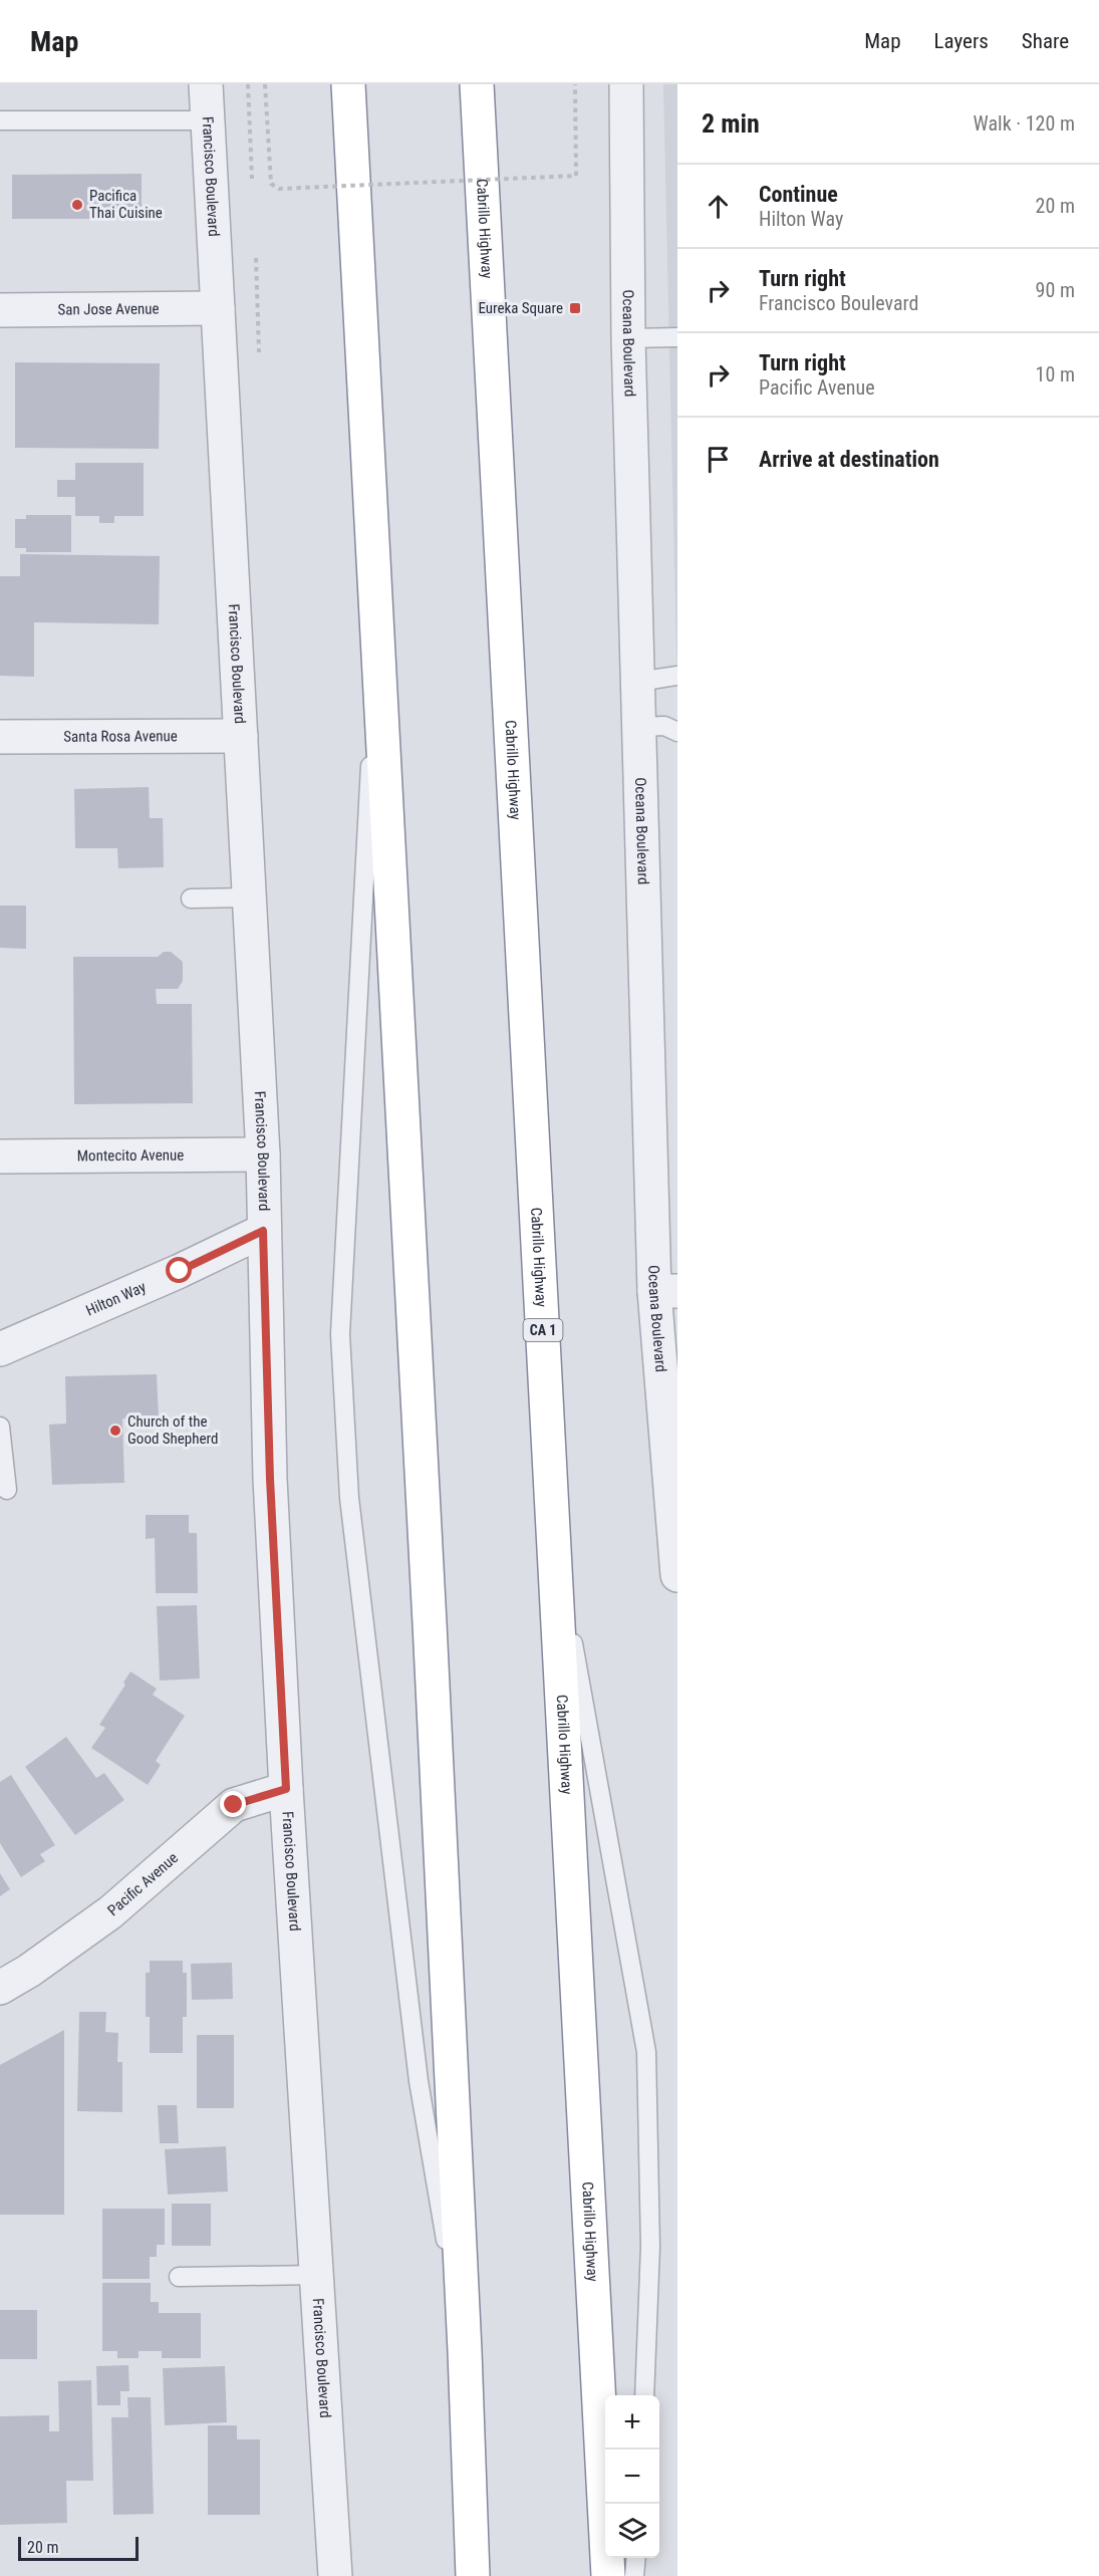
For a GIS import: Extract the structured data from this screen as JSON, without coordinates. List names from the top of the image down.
{
  "streets": {
    "highway": ["Cabrillo Highway", "CA 1"],
    "street": [
      "Francisco Boulevard",
      "San Jose Avenue",
      "Oceana Boulevard",
      "Santa Rosa Avenue",
      "Montecito Avenue",
      "Hilton Way",
      "Pacific Avenue"
    ]
  },
  "crossings": [
    ["Francisco Boulevard", "San Jose Avenue"],
    ["Francisco Boulevard", "Santa Rosa Avenue"],
    ["Francisco Boulevard", "Montecito Avenue"],
    ["Francisco Boulevard", "Hilton Way"],
    ["Francisco Boulevard", "Pacific Avenue"]
  ],
  "places": {
    "other": ["Pacifica Thai Cuisine", "Church of the Good Shepherd"],
    "transit": ["Eureka Square"]
  },
  "scale_bar": "20 m",
  "page": {
    "header": "Map",
    "nav": ["Map", "Layers", "Share"],
    "heading": ["2 min", "Walk · 120 m"],
    "list": [
      ["Continue", "Hilton Way", "20 m"],
      ["Turn right", "Francisco Boulevard", "90 m"],
      ["Turn right", "Pacific Avenue", "10 m"],
      "Arrive at destination"
    ],
    "map_buttons": ["+", "−"],
    "scale": "20 m"
  }
}
